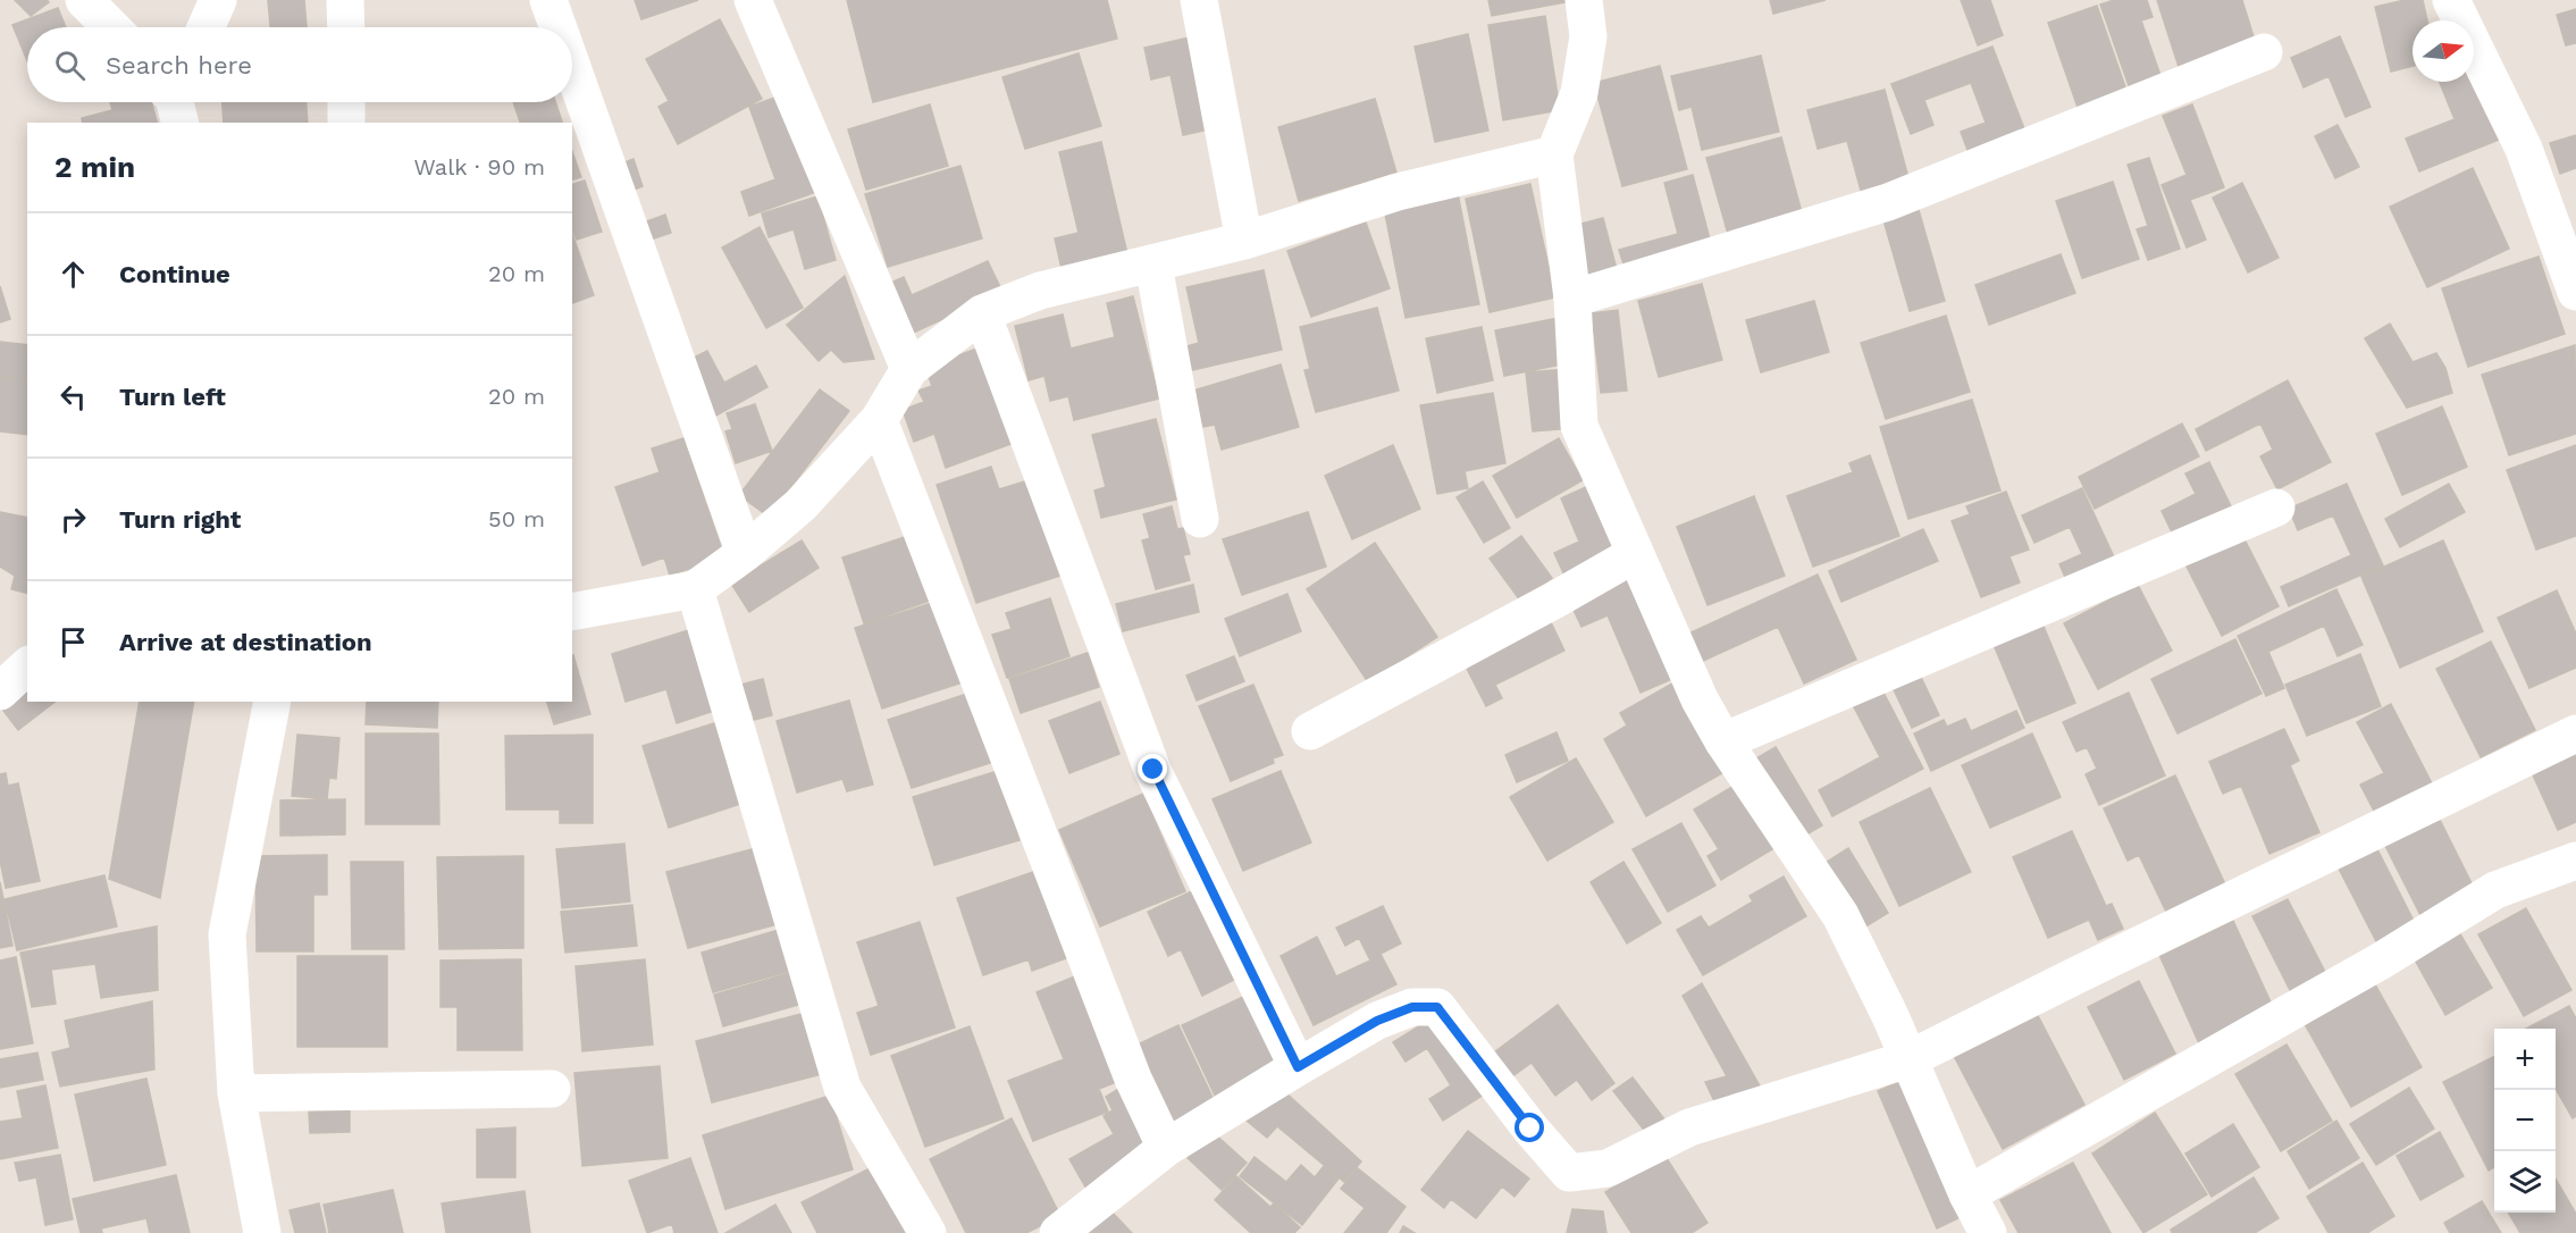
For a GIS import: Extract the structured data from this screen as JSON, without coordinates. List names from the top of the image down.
{
  "north": "right",
  "page": {
    "search": "Search here",
    "heading": ["2 min", "Walk · 90 m"],
    "list": [
      ["Continue", "20 m"],
      ["Turn left", "20 m"],
      ["Turn right", "50 m"],
      "Arrive at destination"
    ],
    "map_buttons": ["+", "−"]
  }
}
